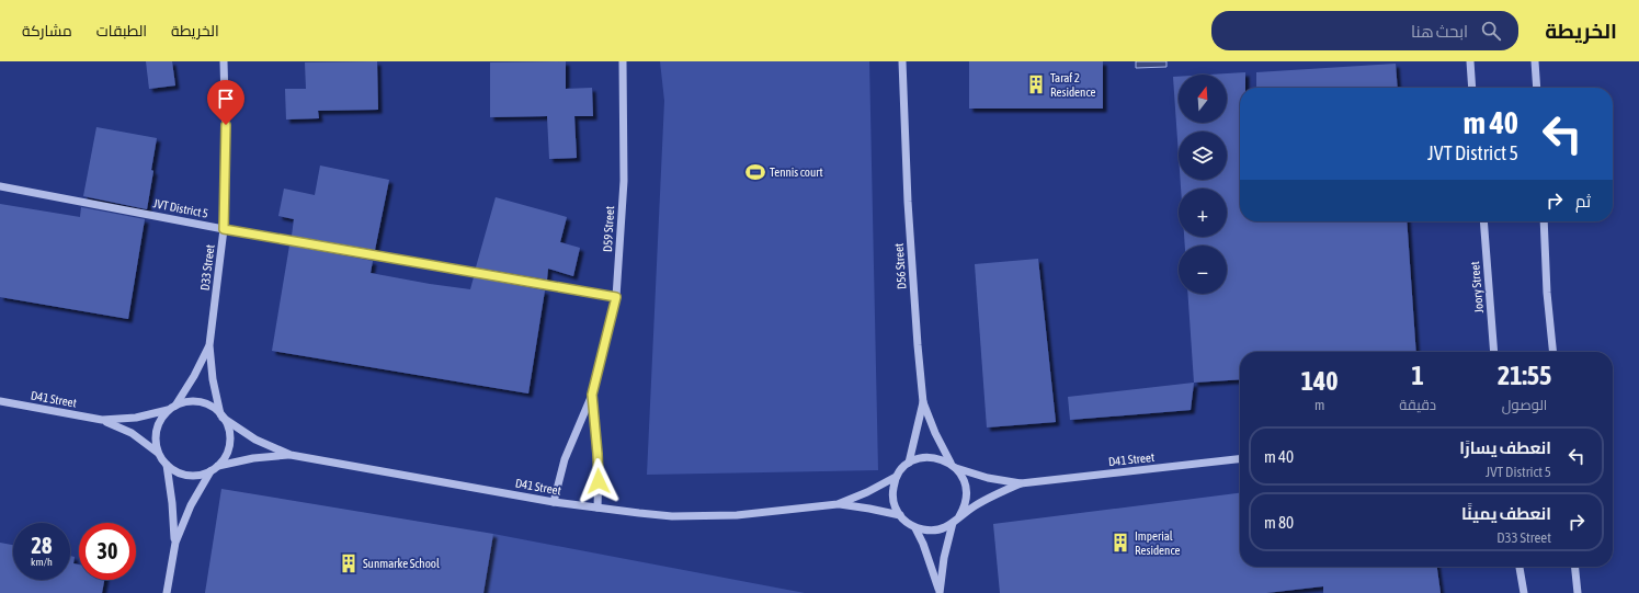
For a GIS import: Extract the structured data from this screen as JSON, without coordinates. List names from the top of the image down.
{
  "streets": {
    "street": [
      "JVT District 5",
      "D59 Street",
      "D56 Street",
      "D33 Street",
      "Joory Street",
      "D41 Street"
    ]
  },
  "crossings": [
    ["JVT District 5", "D59 Street"],
    ["JVT District 5", "D33 Street"],
    ["D59 Street", "D41 Street"],
    ["D56 Street", "D41 Street"],
    ["D33 Street", "D41 Street"]
  ],
  "places": {
    "building": ["Taraf 2 Residence", "Imperial Residence", "Sunmarke School"],
    "sports": ["Tennis court"]
  },
  "north": "top",
  "page": {
    "header": "الخريطة",
    "search": "ابحث هنا",
    "nav": ["الخريطة", "الطبقات", "مشاركة"],
    "map_buttons": ["+", "−"],
    "turn": ["40 m", "JVT District 5"],
    "then": "ثم",
    "eta": [
      "21:55",
      "الوصول",
      "1",
      "دقيقة",
      "140",
      "m"
    ],
    "list": [
      {
        "name": "انعطف يسارًا",
        "note": "JVT District 5",
        "value": "40 m"
      },
      {
        "name": "انعطف يمينًا",
        "note": "D33 Street",
        "value": "80 m"
      }
    ],
    "speed": "28 km/h",
    "limit": "30"
  }
}
